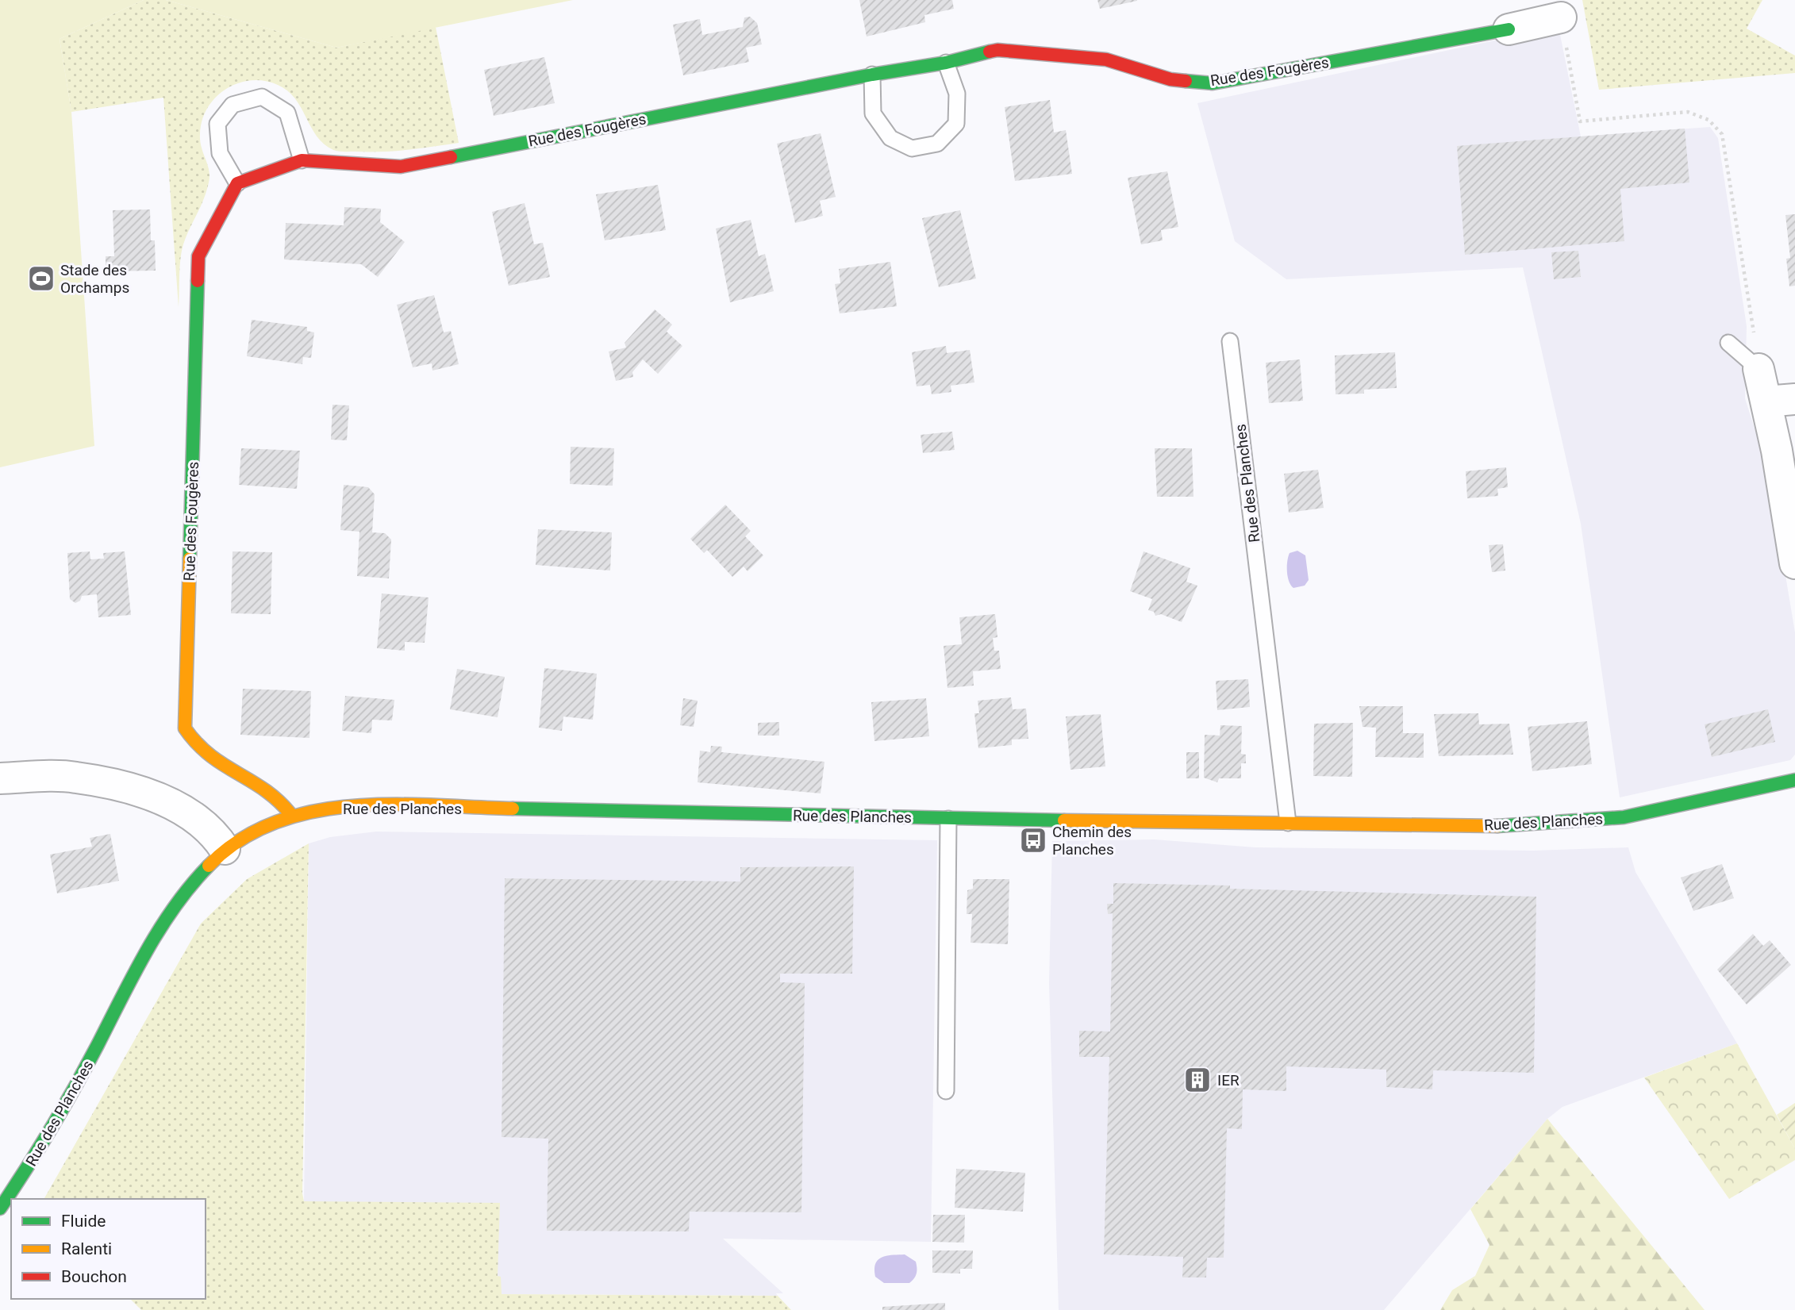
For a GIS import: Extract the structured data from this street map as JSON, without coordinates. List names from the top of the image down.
{
  "streets": {
    "street": ["Rue des Fougères", "Rue des Planches"]
  },
  "crossings": [
    ["Rue des Fougères", "Rue des Planches"]
  ],
  "places": {
    "sports": ["Stade des Orchamps"],
    "bus stop": ["Chemin des Planches"],
    "building": ["IER"]
  },
  "legend": ["Fluide", "Ralenti", "Bouchon"]
}
